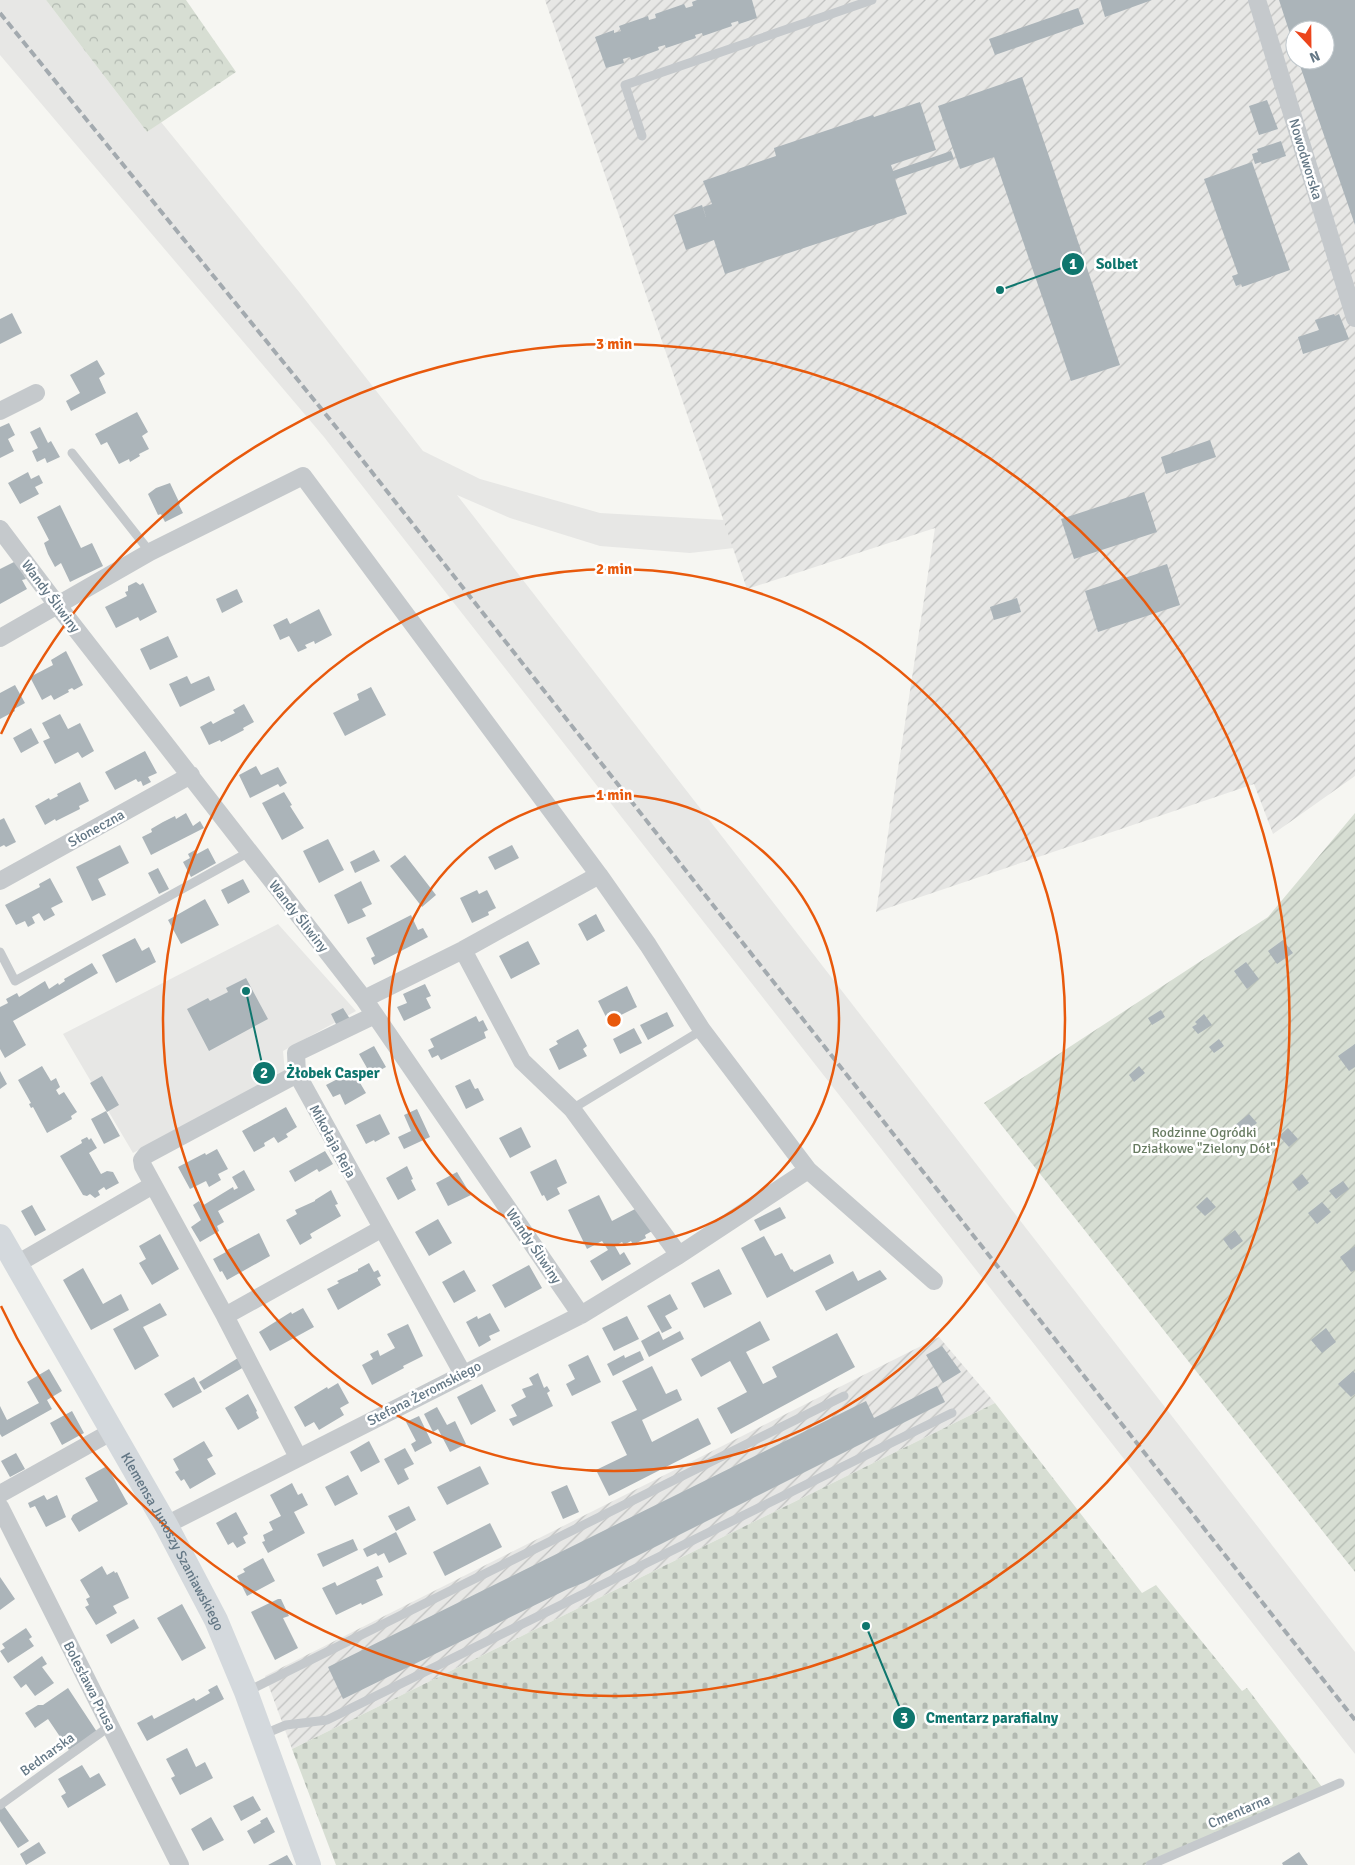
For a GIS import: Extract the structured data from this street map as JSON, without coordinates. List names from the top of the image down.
{
  "streets": {
    "street": [
      "Nowodworska",
      "Wandy Śliwiny",
      "Słoneczna",
      "Mikołaja Reja",
      "Stefana Żeromskiego",
      "Klemensa Junoszy Szaniawskiego",
      "Bolesława Prusa"
    ],
    "lane": ["Bednarska", "Cmentarna"]
  },
  "crossings": [
    ["Wandy Śliwiny", "Słoneczna"],
    ["Wandy Śliwiny", "Stefana Żeromskiego"],
    ["Mikołaja Reja", "Stefana Żeromskiego"],
    ["Stefana Żeromskiego", "Klemensa Junoszy Szaniawskiego"],
    ["Bolesława Prusa", "Bednarska"]
  ],
  "parks": ["Rodzinne Ogródki Działkowe \"Zielony Dół\""],
  "places": ["Solbet", "Żłobek Casper", "Cmentarz parafialny"],
  "north": "bottom",
  "rings": ["3 min", "2 min", "1 min"]
}
